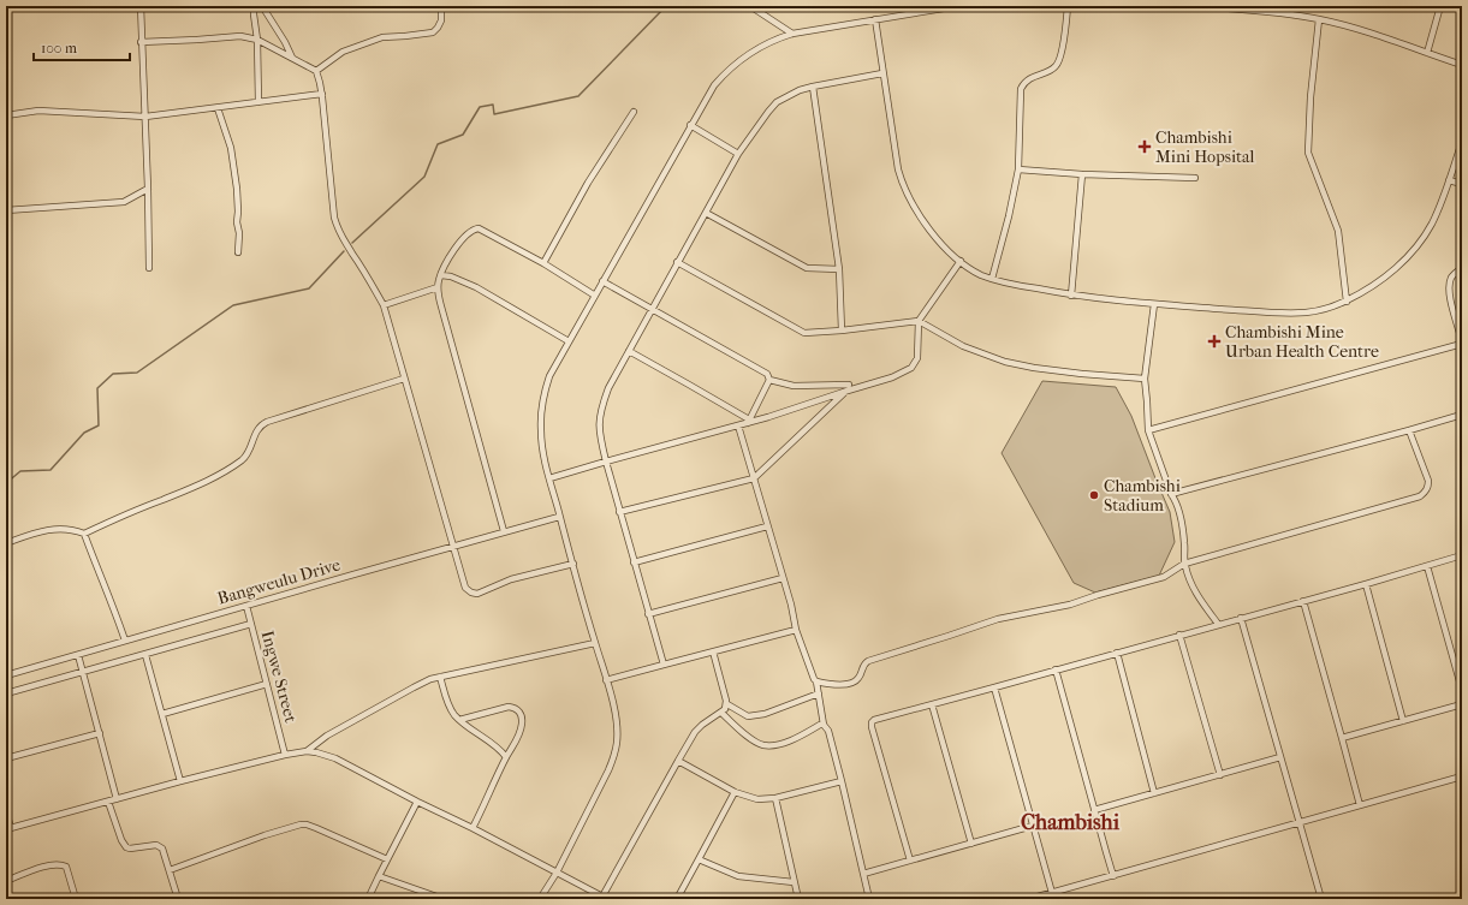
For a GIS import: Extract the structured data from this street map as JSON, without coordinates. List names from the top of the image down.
{
  "streets": {
    "street": ["Bangweulu Drive", "Ingwe Street"]
  },
  "crossings": [
    ["Bangweulu Drive", "Ingwe Street"]
  ],
  "districts": ["Chambishi"],
  "places": {
    "health": ["Chambishi Mini Hopsital", "Chambishi Mine Urban Health Centre"],
    "other": ["Chambishi Stadium"]
  },
  "scale_bar": "100 m"
}
